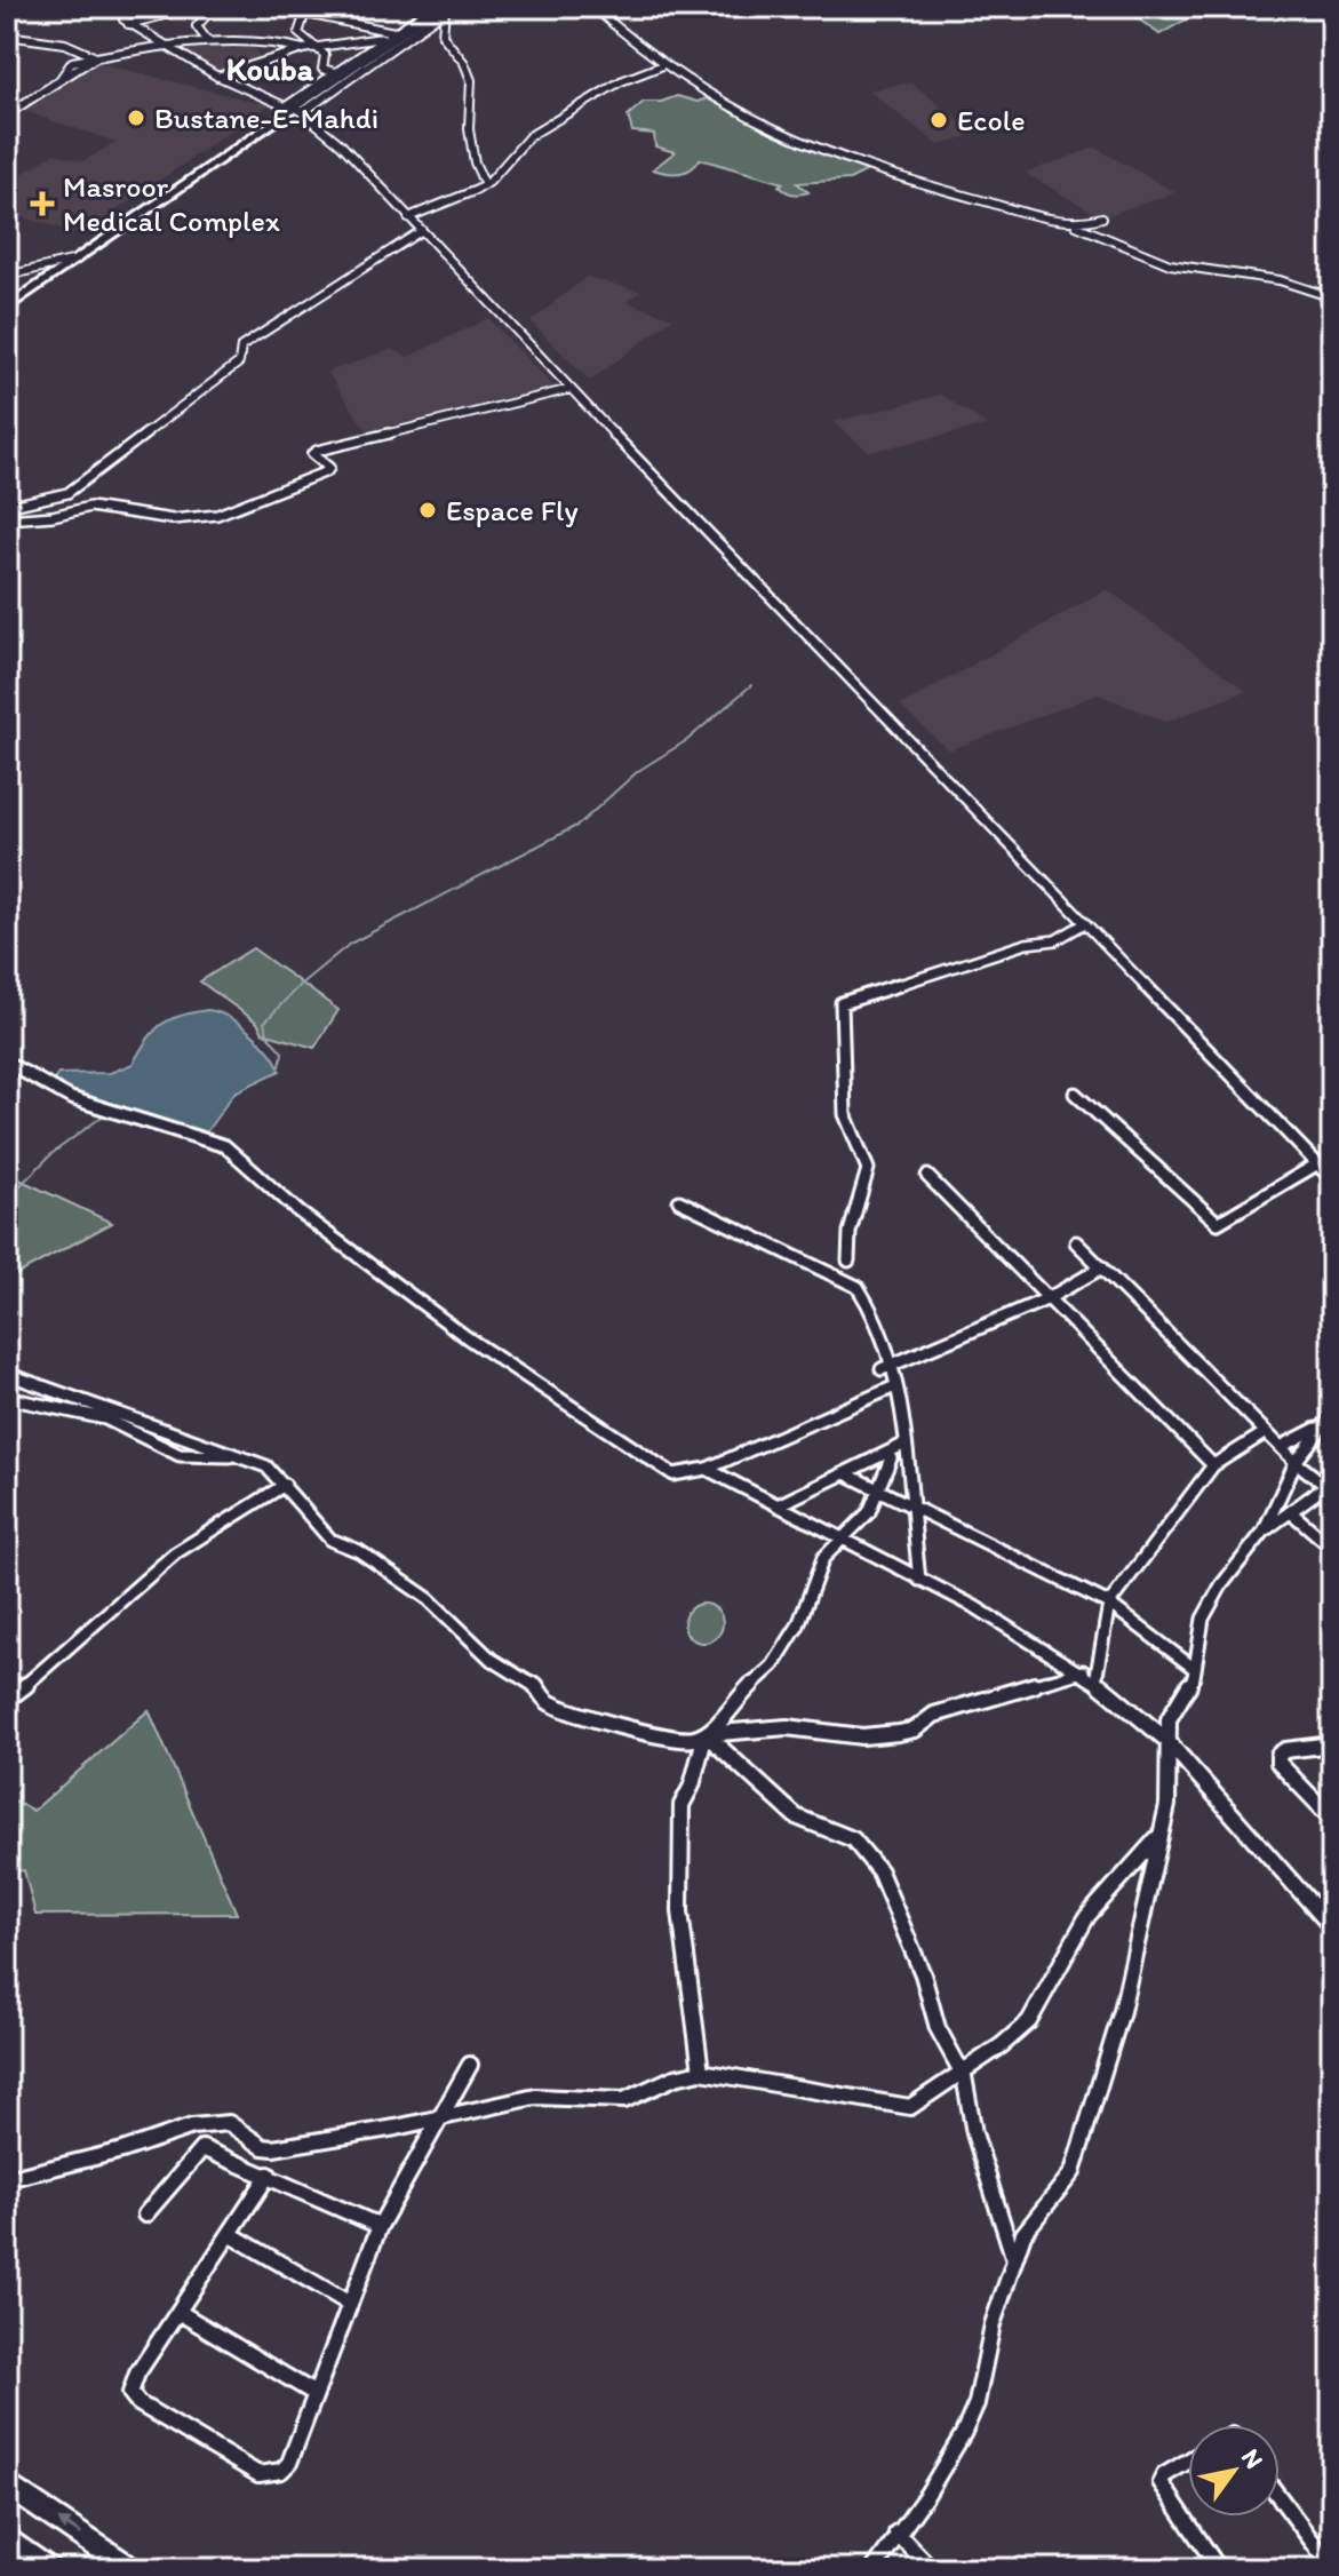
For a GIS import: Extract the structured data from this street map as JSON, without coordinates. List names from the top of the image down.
{
  "districts": ["Kouba"],
  "places": {
    "other": ["Bustane-E-Mahdi", "Ecole", "Espace Fly"],
    "health": ["Masroor Medical Complex"]
  },
  "north": "top right"
}
